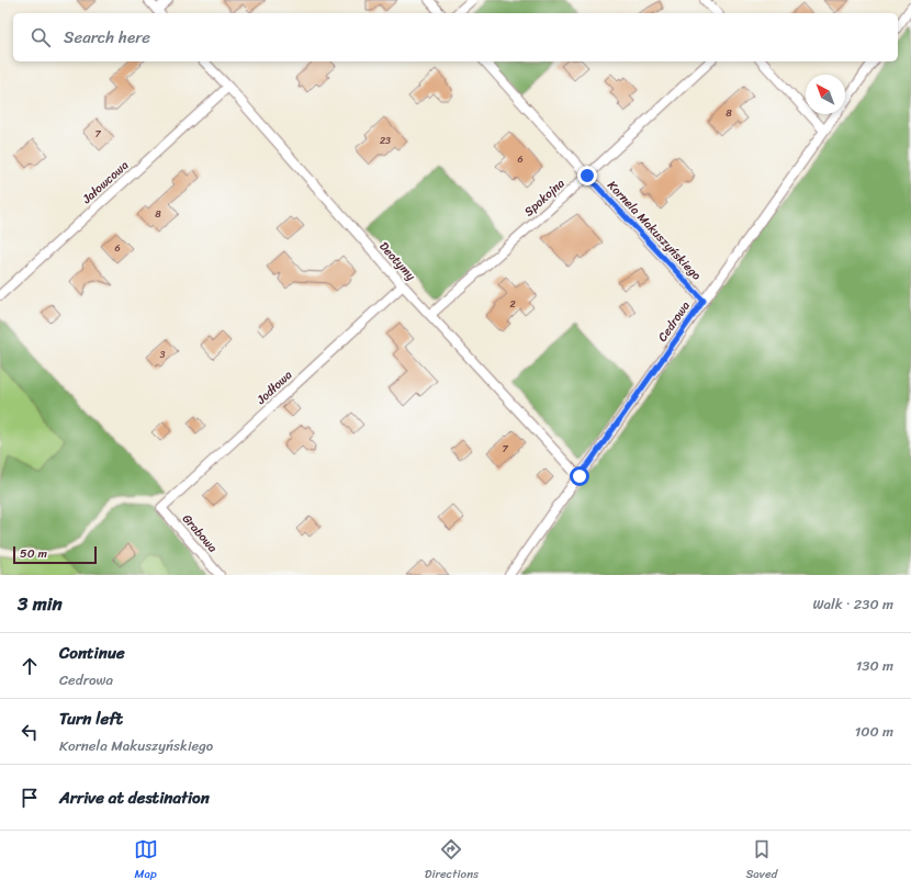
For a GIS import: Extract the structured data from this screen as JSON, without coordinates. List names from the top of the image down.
{
  "streets": {
    "street": [
      "Jałowcowa",
      "Spokojna",
      "Kornela Makuszyńskiego",
      "Deotymy",
      "Cedrowa",
      "Jodłowa",
      "Grabowa"
    ]
  },
  "crossings": [
    ["Jałowcowa", "Deotymy"],
    ["Spokojna", "Kornela Makuszyńskiego"],
    ["Spokojna", "Deotymy"],
    ["Kornela Makuszyńskiego", "Cedrowa"],
    ["Deotymy", "Cedrowa"],
    ["Deotymy", "Jodłowa"],
    ["Jodłowa", "Grabowa"]
  ],
  "house_numbers": [
    "8",
    "7",
    "23",
    "6",
    "8",
    "6",
    "2",
    "3",
    "7"
  ],
  "scale_bar": "50 m",
  "north": "top left",
  "page": {
    "search": "Search here",
    "scale": "50 m",
    "heading": ["3 min", "Walk · 230 m"],
    "list": [
      ["Continue", "Cedrowa", "130 m"],
      ["Turn left", "Kornela Makuszyńskiego", "100 m"],
      "Arrive at destination"
    ],
    "nav": ["Map", "Directions", "Saved"]
  }
}
